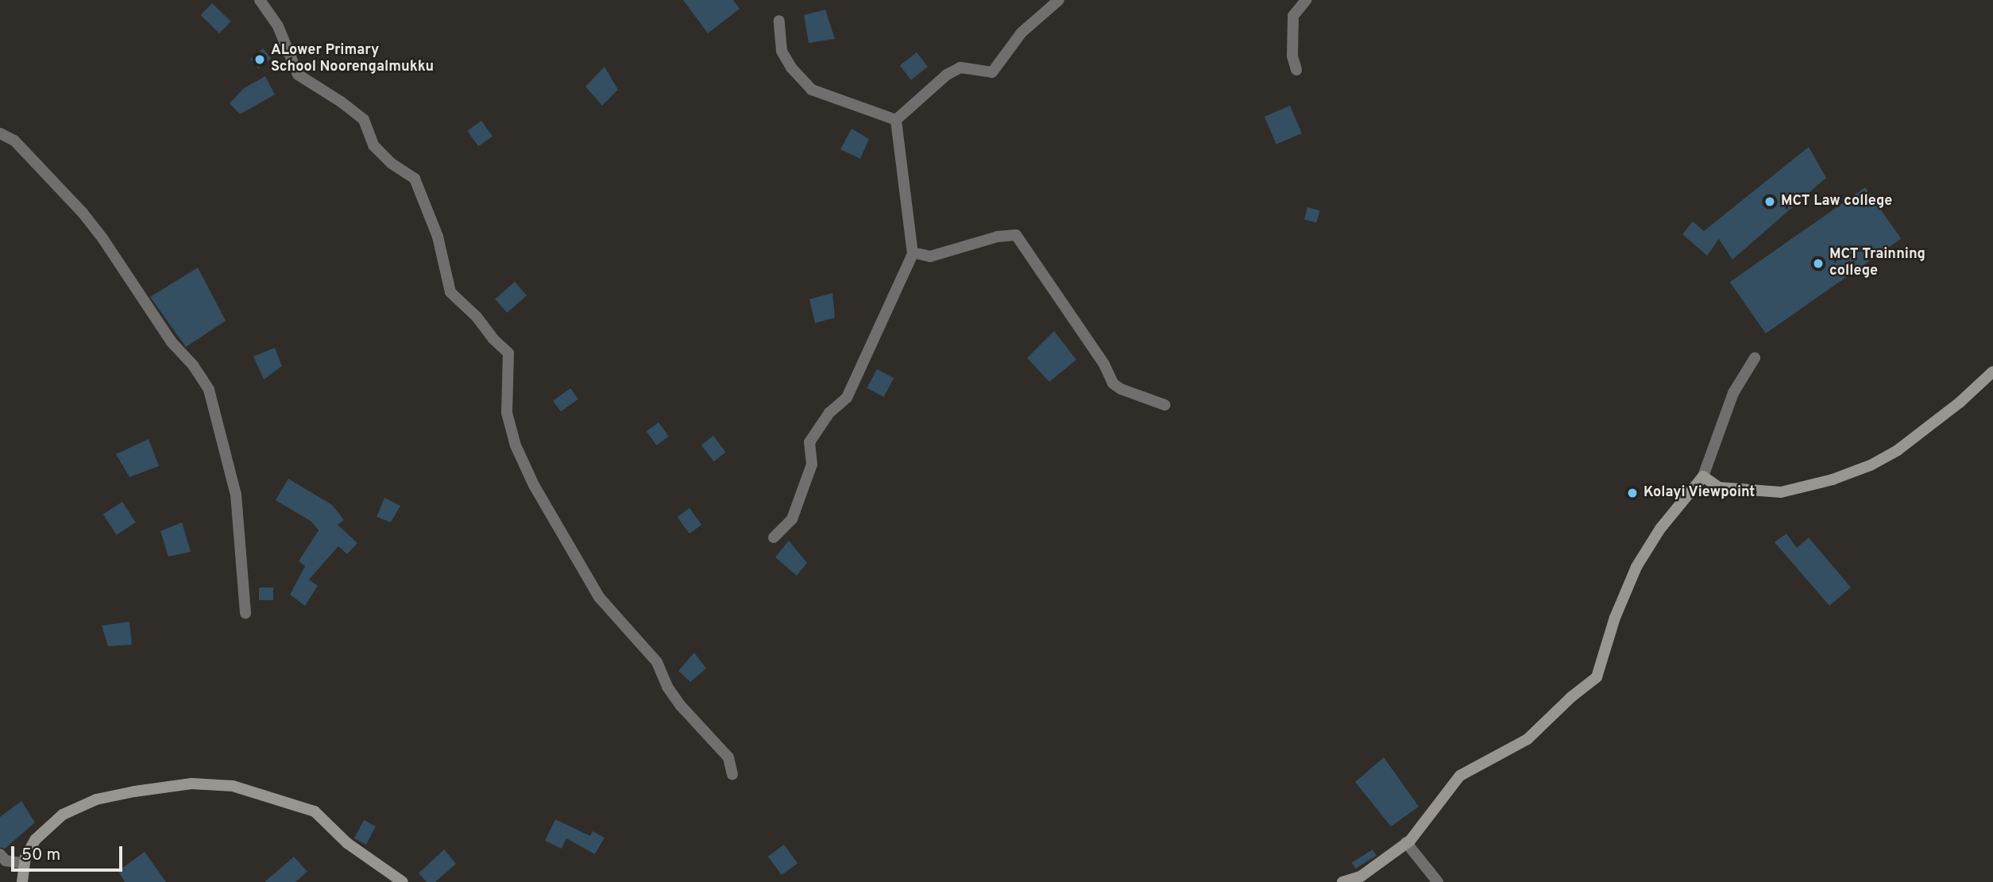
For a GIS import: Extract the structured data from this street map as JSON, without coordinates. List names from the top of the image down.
{
  "places": [
    "ALower Primary School Noorengalmukku",
    "MCT Law college",
    "MCT Trainning college",
    "Kolayi Viewpoint"
  ],
  "scale_bar": "50 m"
}
